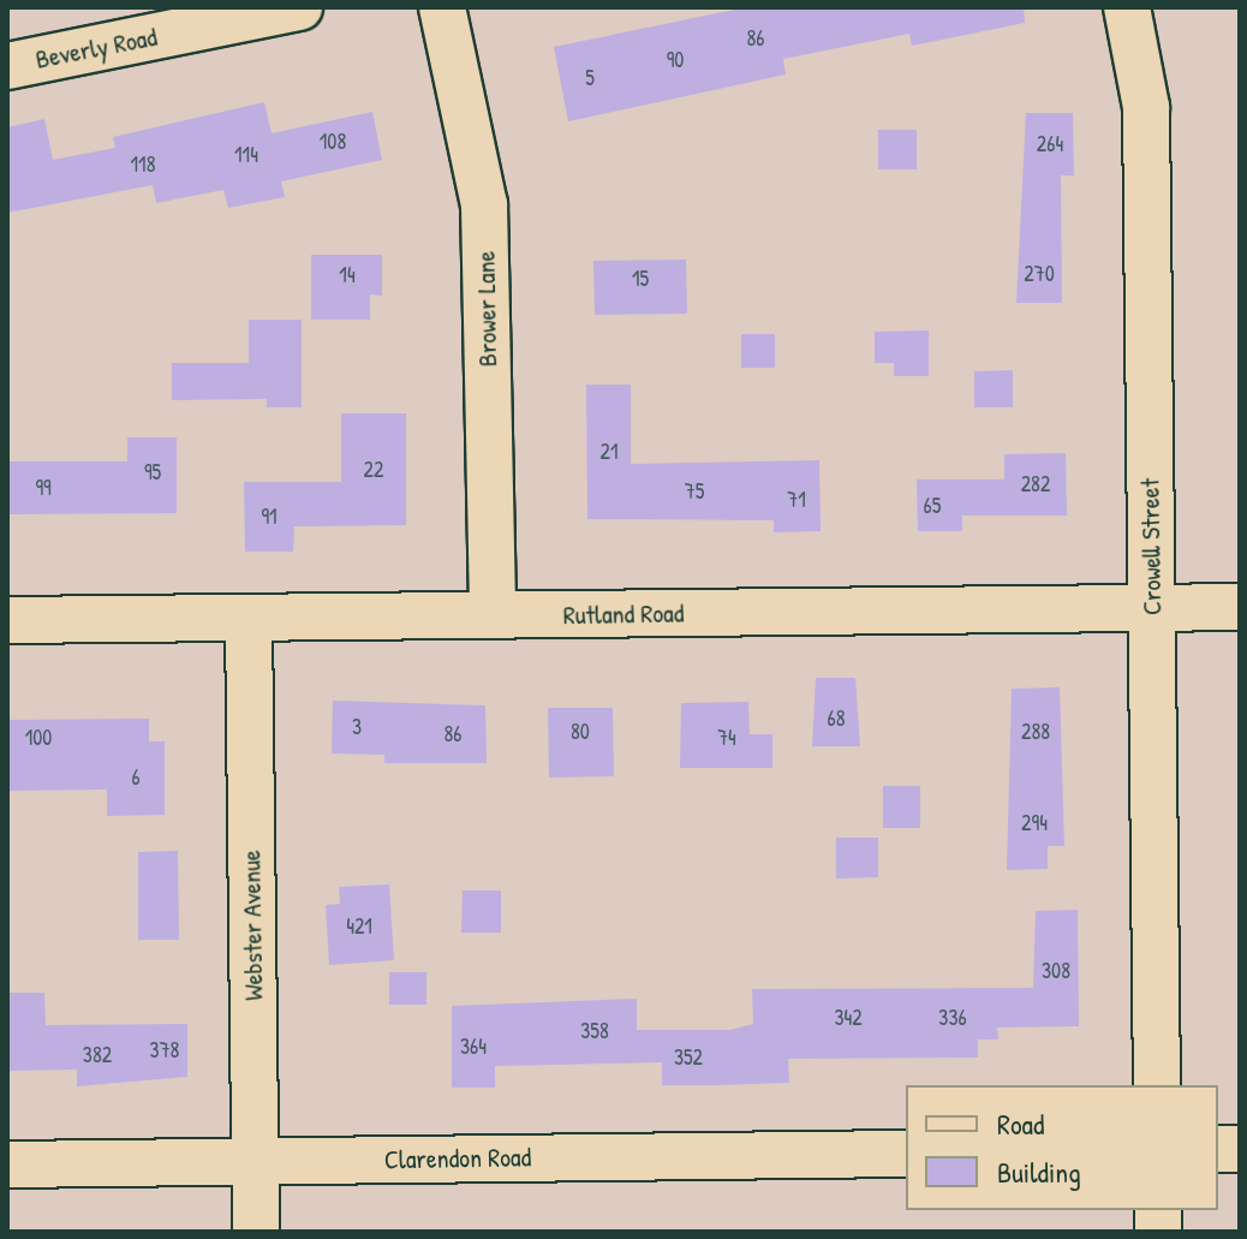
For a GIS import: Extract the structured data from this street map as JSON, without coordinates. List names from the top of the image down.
{
  "streets": {
    "street": [
      "Beverly Road",
      "Brower Lane",
      "Crowell Street",
      "Rutland Road",
      "Webster Avenue",
      "Clarendon Road"
    ]
  },
  "crossings": [
    ["Brower Lane", "Rutland Road"],
    ["Crowell Street", "Rutland Road"],
    ["Rutland Road", "Webster Avenue"],
    ["Webster Avenue", "Clarendon Road"]
  ],
  "house_numbers": [
    "86",
    "90",
    "5",
    "108",
    "264",
    "114",
    "118",
    "270",
    "14",
    "15",
    "21",
    "22",
    "95",
    "282",
    "99",
    "75",
    "71",
    "65",
    "91",
    "68",
    "3",
    "80",
    "288",
    "86",
    "100",
    "74",
    "6",
    "294",
    "421",
    "308",
    "342",
    "336",
    "358",
    "364",
    "378",
    "382",
    "352"
  ],
  "legend": ["Road", "Building"]
}
